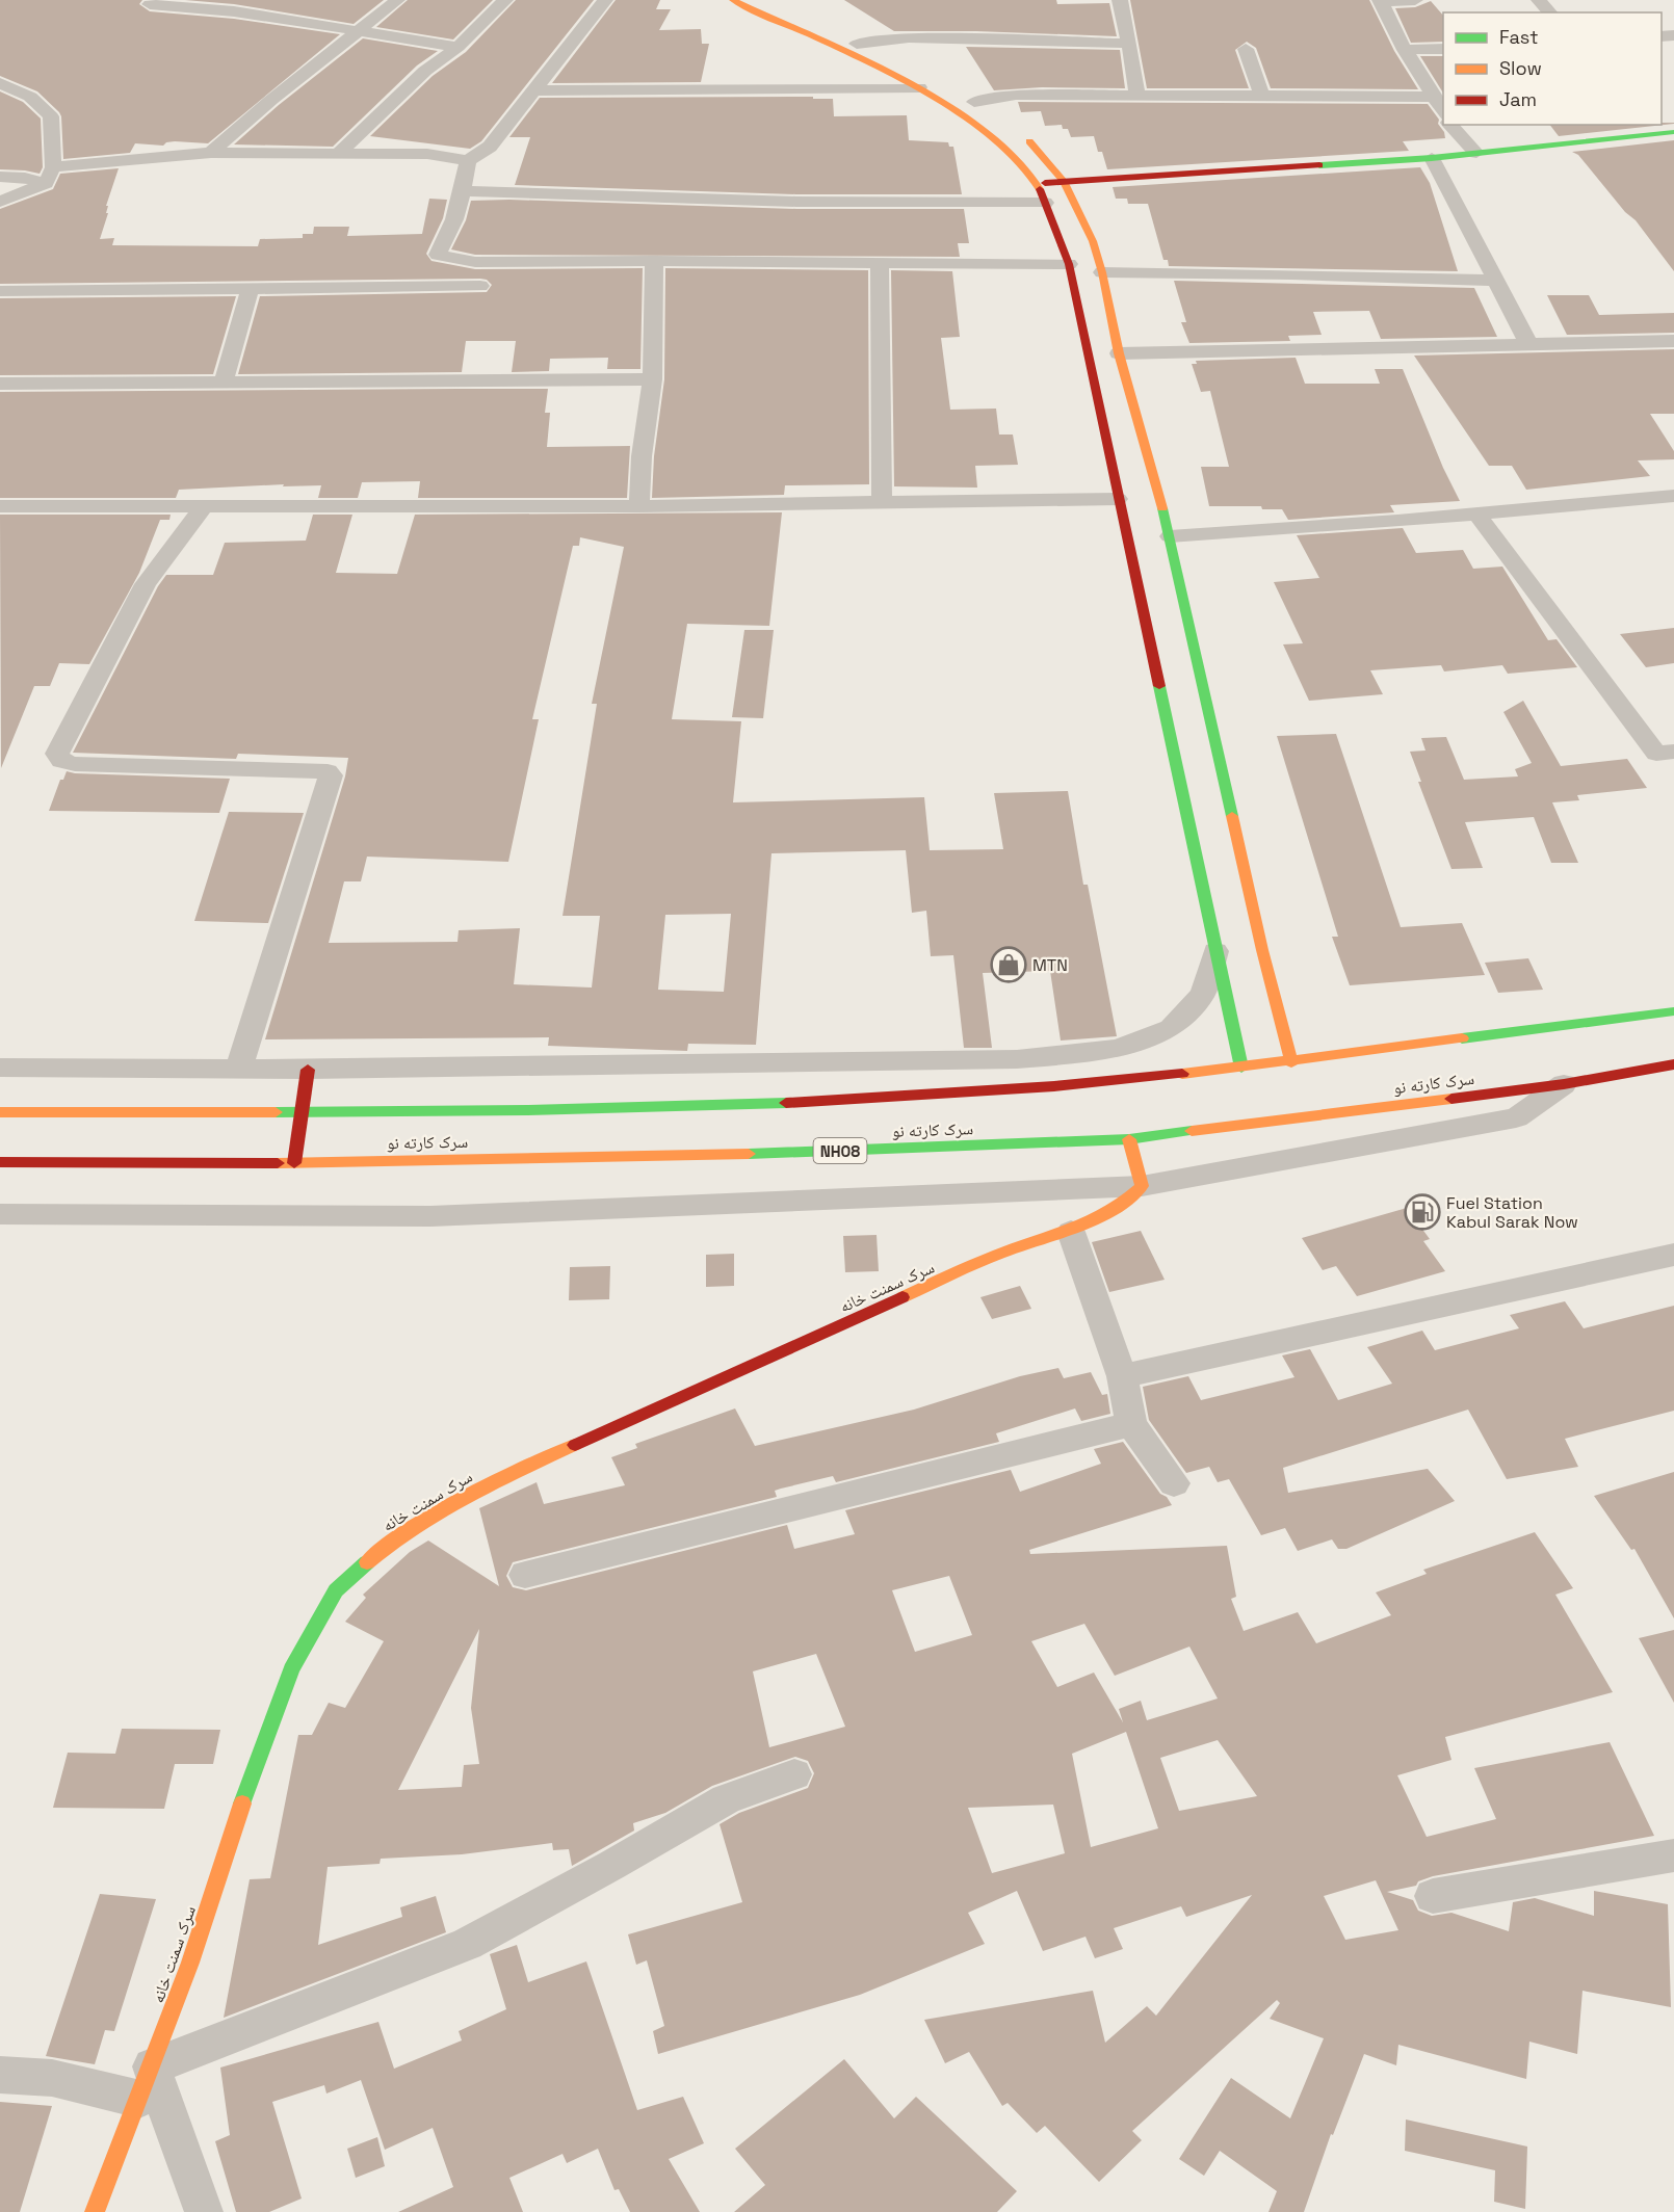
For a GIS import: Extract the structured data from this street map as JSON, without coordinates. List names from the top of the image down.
{
  "streets": {
    "main road": ["سرک کارته نو", "NH08", "سرک سمنت خانه"]
  },
  "places": {
    "shop": ["MTN"],
    "fuel station": ["Fuel Station Kabul Sarak Now"]
  },
  "legend": ["Fast", "Slow", "Jam"]
}
